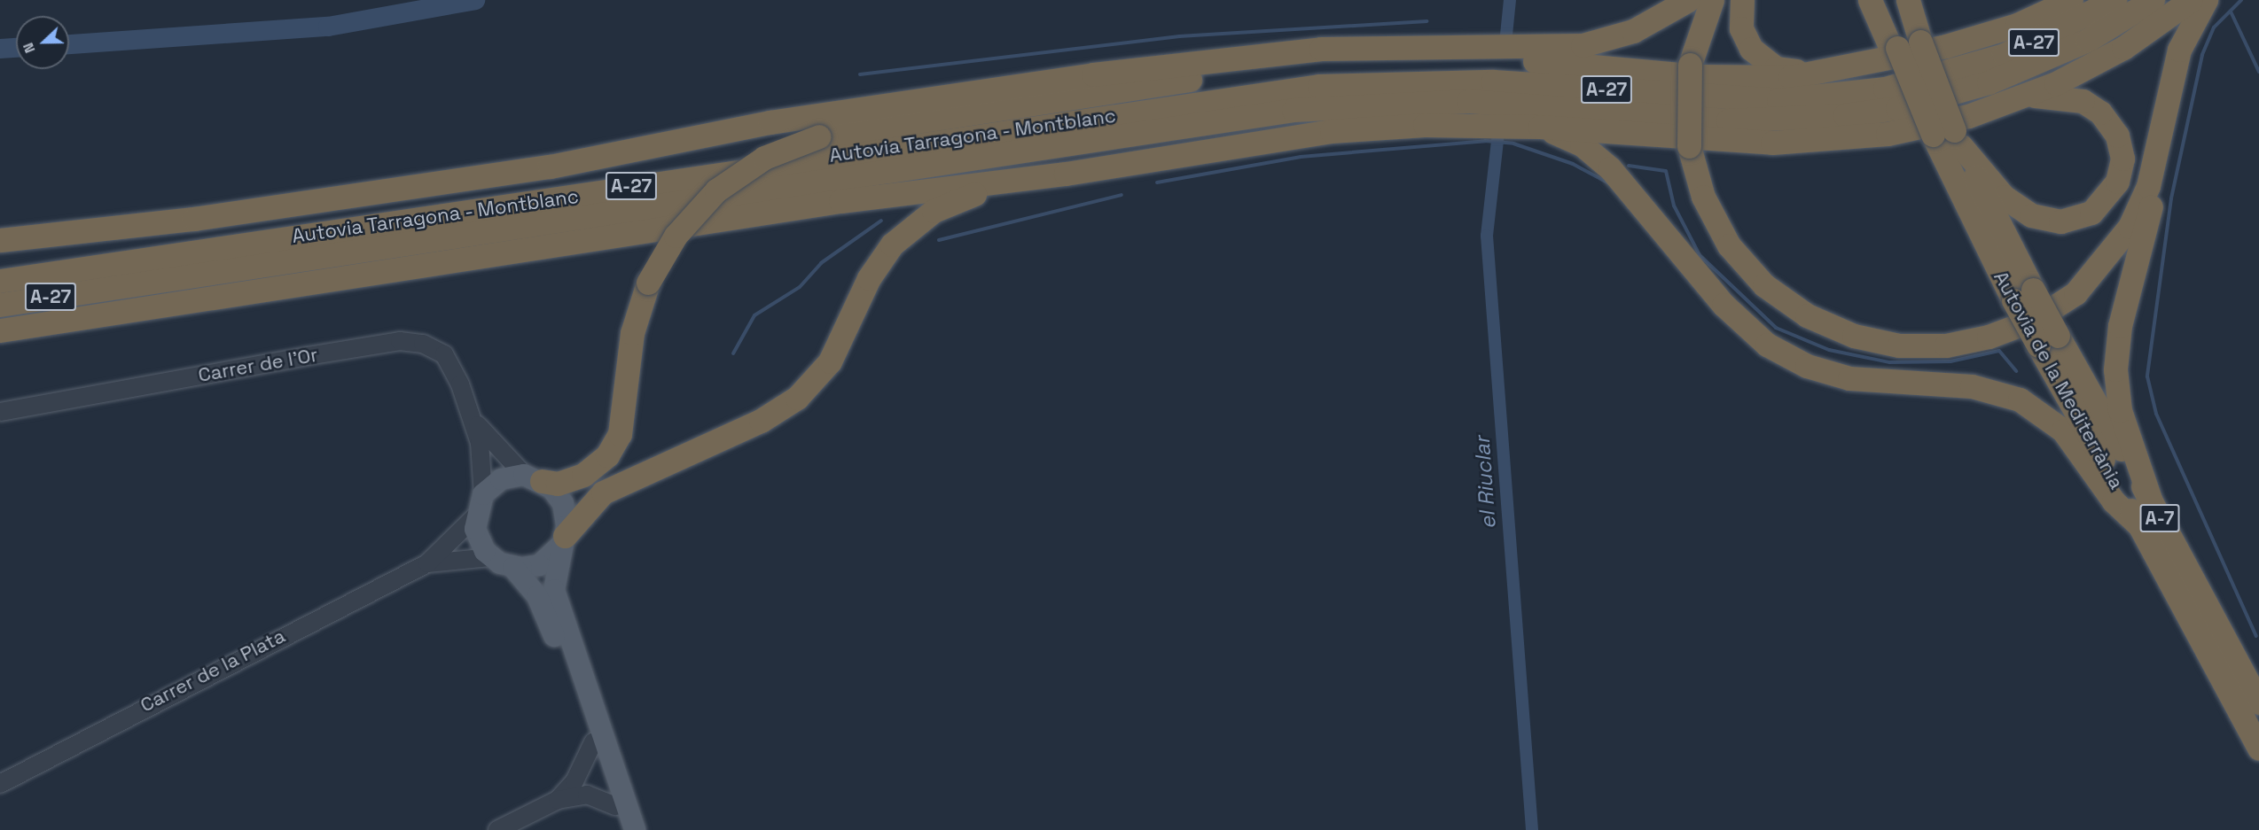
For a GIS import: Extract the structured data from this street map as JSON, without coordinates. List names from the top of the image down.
{
  "streets": {
    "highway": [
      "A-27",
      "Autovia Tarragona - Montblanc",
      "Autovia de la Mediterrània",
      "A-7"
    ],
    "street": ["Carrer de l'Or", "Carrer de la Plata"]
  },
  "crossings": [
    ["A-27", "Autovia Tarragona - Montblanc"],
    ["A-27", "Autovia de la Mediterrània"],
    ["Autovia Tarragona - Montblanc", "Autovia de la Mediterrània"],
    ["Carrer de l'Or", "Carrer de la Plata"]
  ],
  "water": ["el Riuclar"],
  "north": "left"
}
